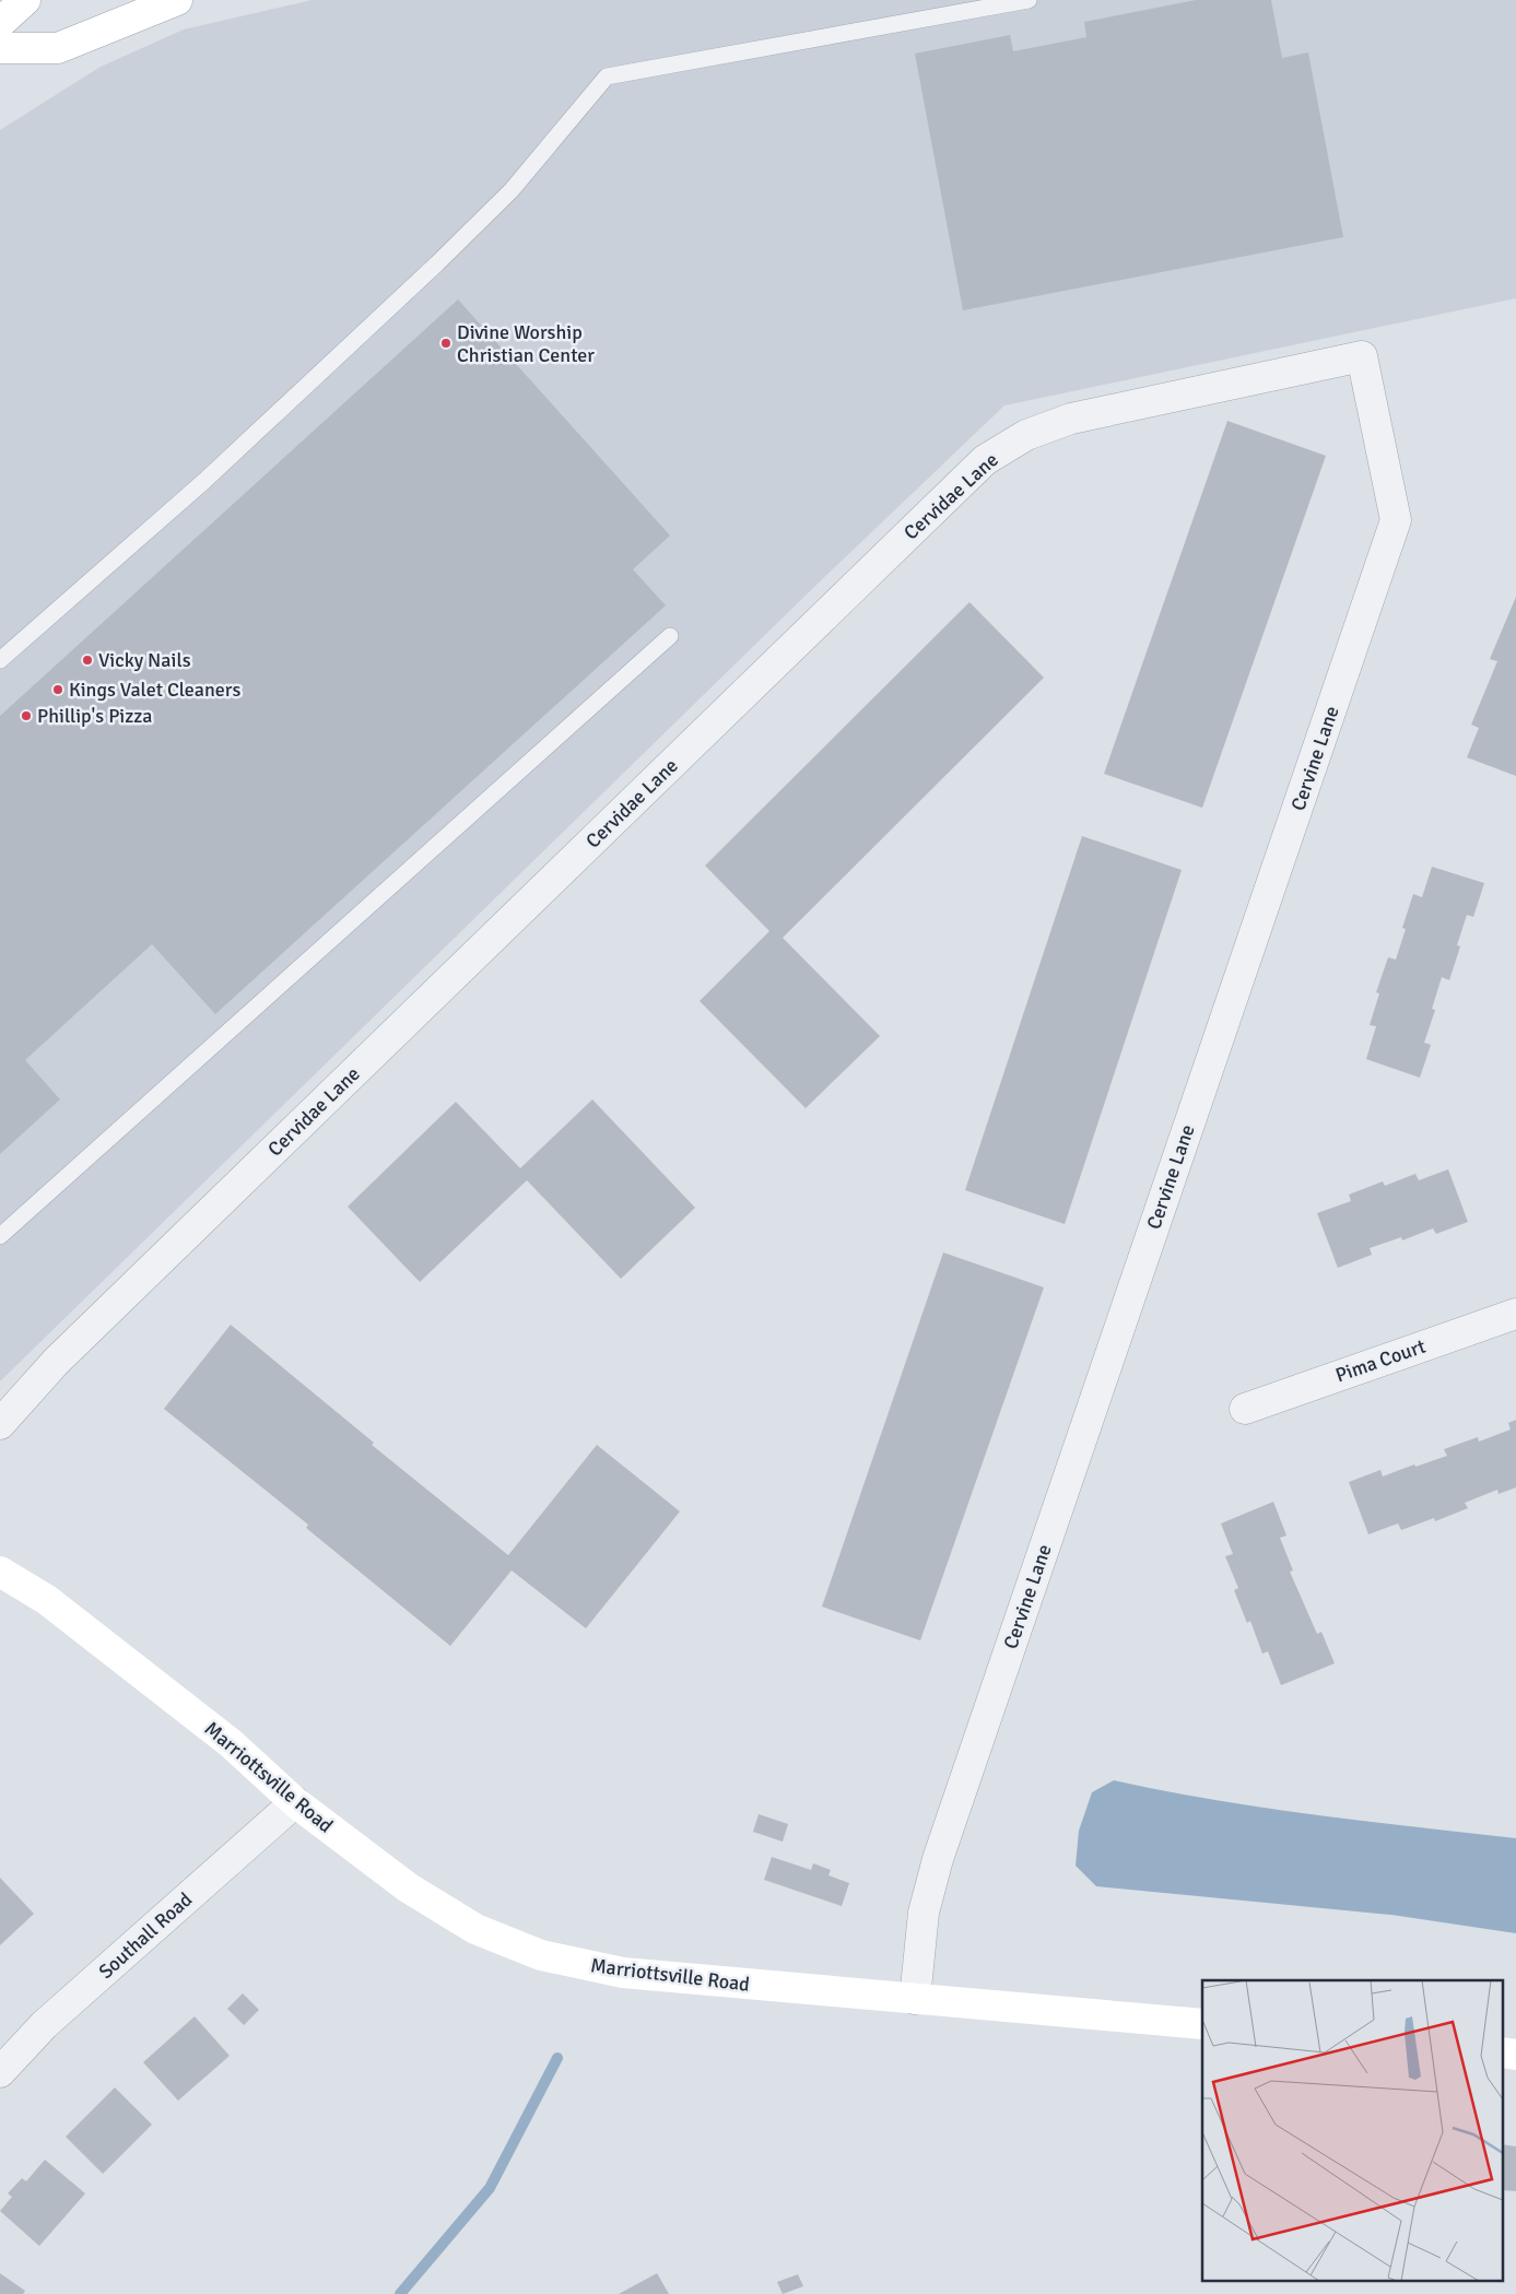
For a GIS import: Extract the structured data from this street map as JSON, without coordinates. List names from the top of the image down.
{
  "streets": {
    "main road": ["Marriottsville Road"],
    "street": [
      "Cervidae Lane",
      "Cervine Lane",
      "Pima Court",
      "Southall Road"
    ]
  },
  "crossings": [
    ["Cervidae Lane", "Cervine Lane"],
    ["Cervine Lane", "Marriottsville Road"],
    ["Marriottsville Road", "Southall Road"]
  ],
  "places": [
    "Divine Worship Christian Center",
    "Vicky Nails",
    "Kings Valet Cleaners",
    "Phillip's Pizza"
  ]
}
